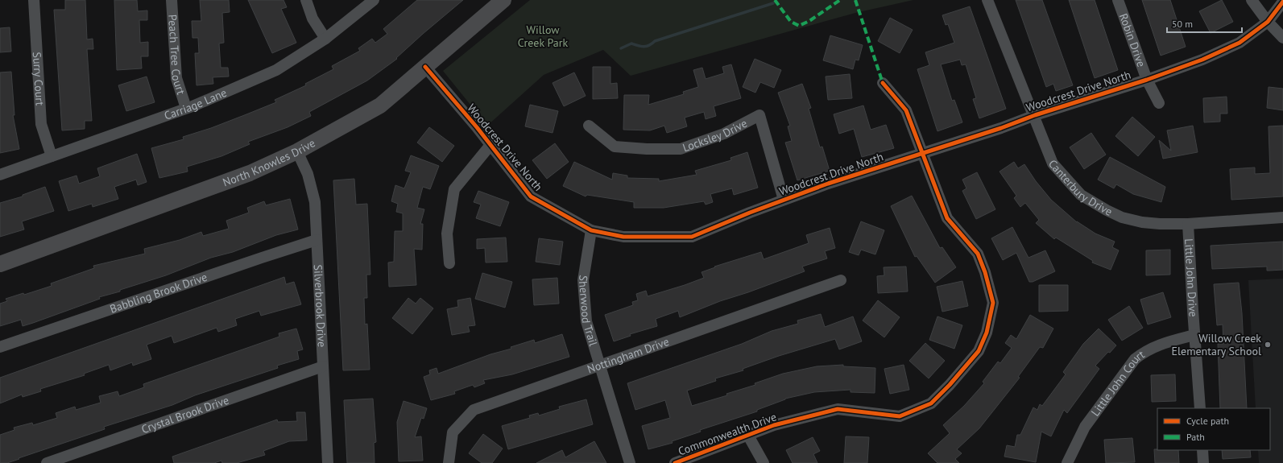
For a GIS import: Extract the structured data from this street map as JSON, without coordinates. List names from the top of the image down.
{
  "streets": {
    "street": [
      "Robin Drive",
      "Peach Tree Court",
      "Surry Court",
      "Woodcrest Drive North",
      "Carriage Lane",
      "Locksley Drive",
      "North Knowles Drive",
      "Canterbury Drive",
      "Little John Drive",
      "Babbling Brook Drive",
      "Silverbrook Drive",
      "Sherwood Trail",
      "Nottingham Drive",
      "Little John Court",
      "Crystal Brook Drive",
      "Commonwealth Drive"
    ]
  },
  "crossings": [
    ["Robin Drive", "Woodcrest Drive North"],
    ["Peach Tree Court", "Carriage Lane"],
    ["Surry Court", "Carriage Lane"],
    ["Woodcrest Drive North", "Locksley Drive"],
    ["Woodcrest Drive North", "North Knowles Drive"],
    ["Woodcrest Drive North", "Canterbury Drive"],
    ["Woodcrest Drive North", "Sherwood Trail"],
    ["Woodcrest Drive North", "Commonwealth Drive"],
    ["North Knowles Drive", "Silverbrook Drive"],
    ["Canterbury Drive", "Little John Drive"],
    ["Little John Drive", "Little John Court"],
    ["Babbling Brook Drive", "Silverbrook Drive"],
    ["Silverbrook Drive", "Crystal Brook Drive"],
    ["Sherwood Trail", "Nottingham Drive"]
  ],
  "parks": ["Willow Creek Park"],
  "places": ["Willow Creek Elementary School"],
  "legend": ["Cycle path", "Path"],
  "scale_bar": "50 m"
}
